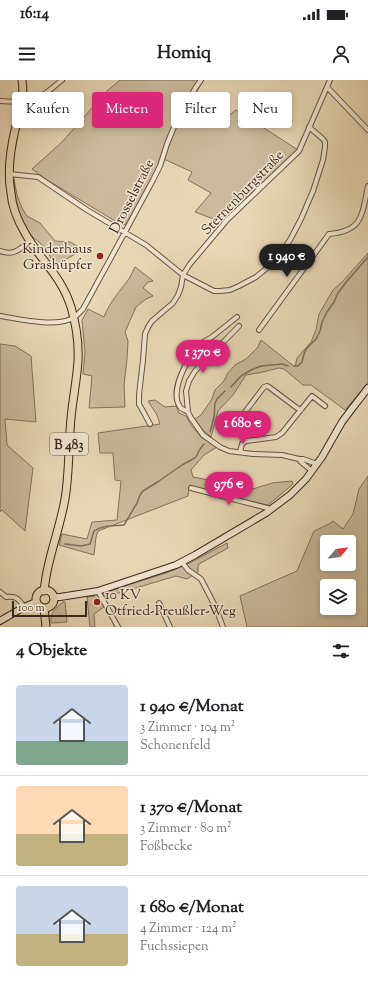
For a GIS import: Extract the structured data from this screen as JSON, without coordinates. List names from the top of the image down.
{
  "streets": {
    "main road": ["B 483"],
    "street": ["Sternenburgstraße", "Drosselstraße"]
  },
  "crossings": [
    ["Drosselstraße", "B 483"]
  ],
  "places": ["Kinderhaus Grashüpfer", "10 KV Otfried-Preußler-Weg"],
  "scale_bar": "100 m",
  "north": "top right",
  "page": {
    "status": "16:14",
    "header": "Homiq",
    "chip": [
      "Kaufen",
      "Mieten",
      "Filter",
      "Neu"
    ],
    "price": [
      "1 940 €",
      "1 370 €",
      "1 680 €",
      "976 €"
    ],
    "scale": "100 m",
    "heading": "4 Objekte",
    "list": [
      {
        "name": "1 940 €/Monat",
        "note": "3 Zimmer · 104 m² · Schonenfeld"
      },
      {
        "name": "1 370 €/Monat",
        "note": "3 Zimmer · 80 m² · Foßbecke"
      },
      {
        "name": "1 680 €/Monat",
        "note": "4 Zimmer · 124 m² · Fuchssiepen"
      }
    ]
  }
}
